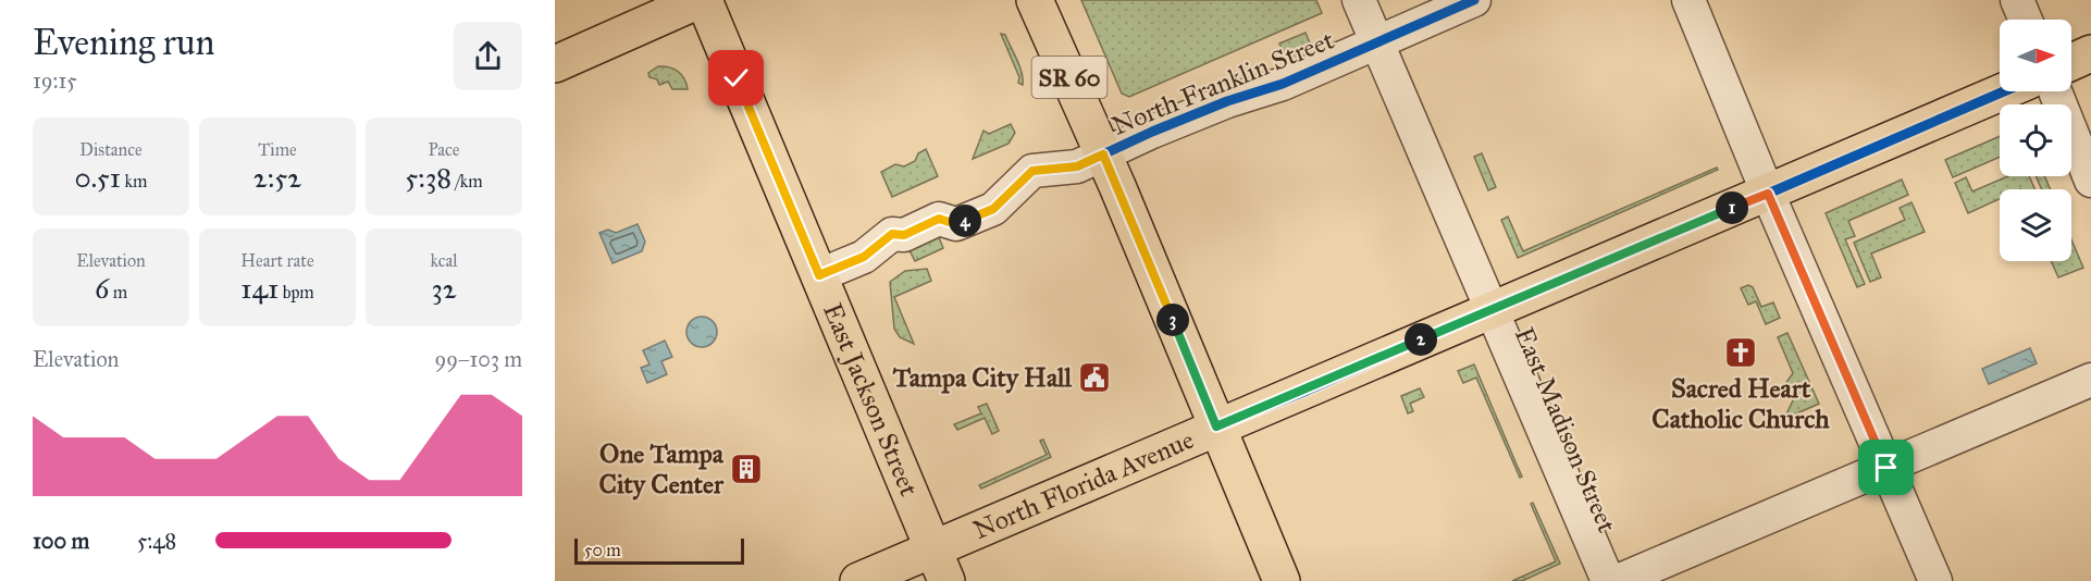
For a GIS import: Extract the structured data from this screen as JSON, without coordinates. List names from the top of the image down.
{
  "streets": {
    "main road": ["SR 60", "East Jackson Street", "North Florida Avenue"],
    "street": ["North Franklin Street", "East Madison Street"]
  },
  "crossings": [
    ["SR 60", "North Franklin Street"],
    ["SR 60", "North Florida Avenue"],
    ["North Franklin Street", "East Jackson Street"],
    ["North Franklin Street", "East Madison Street"],
    ["East Jackson Street", "North Florida Avenue"],
    ["East Madison Street", "North Florida Avenue"]
  ],
  "places": {
    "church": ["Sacred Heart Catholic Church"],
    "public building": ["Tampa City Hall"],
    "building": ["One Tampa City Center"]
  },
  "scale_bar": "50 m",
  "north": "right",
  "page": {
    "heading": ["Evening run", "19:15"],
    "stats": [
      ["Distance", "0.51 km"],
      ["Time", "2:52"],
      ["Pace", "5:38 /km"],
      ["Elevation", "6 m"],
      ["Heart rate", "141 bpm"],
      ["kcal", "32"]
    ],
    "pins": [
      "1",
      "4",
      "3",
      "2"
    ],
    "chart": ["Elevation", "99–103 m"],
    "list": [
      {
        "name": "100 m",
        "note": "5:48"
      }
    ],
    "scale": "50 m"
  }
}
